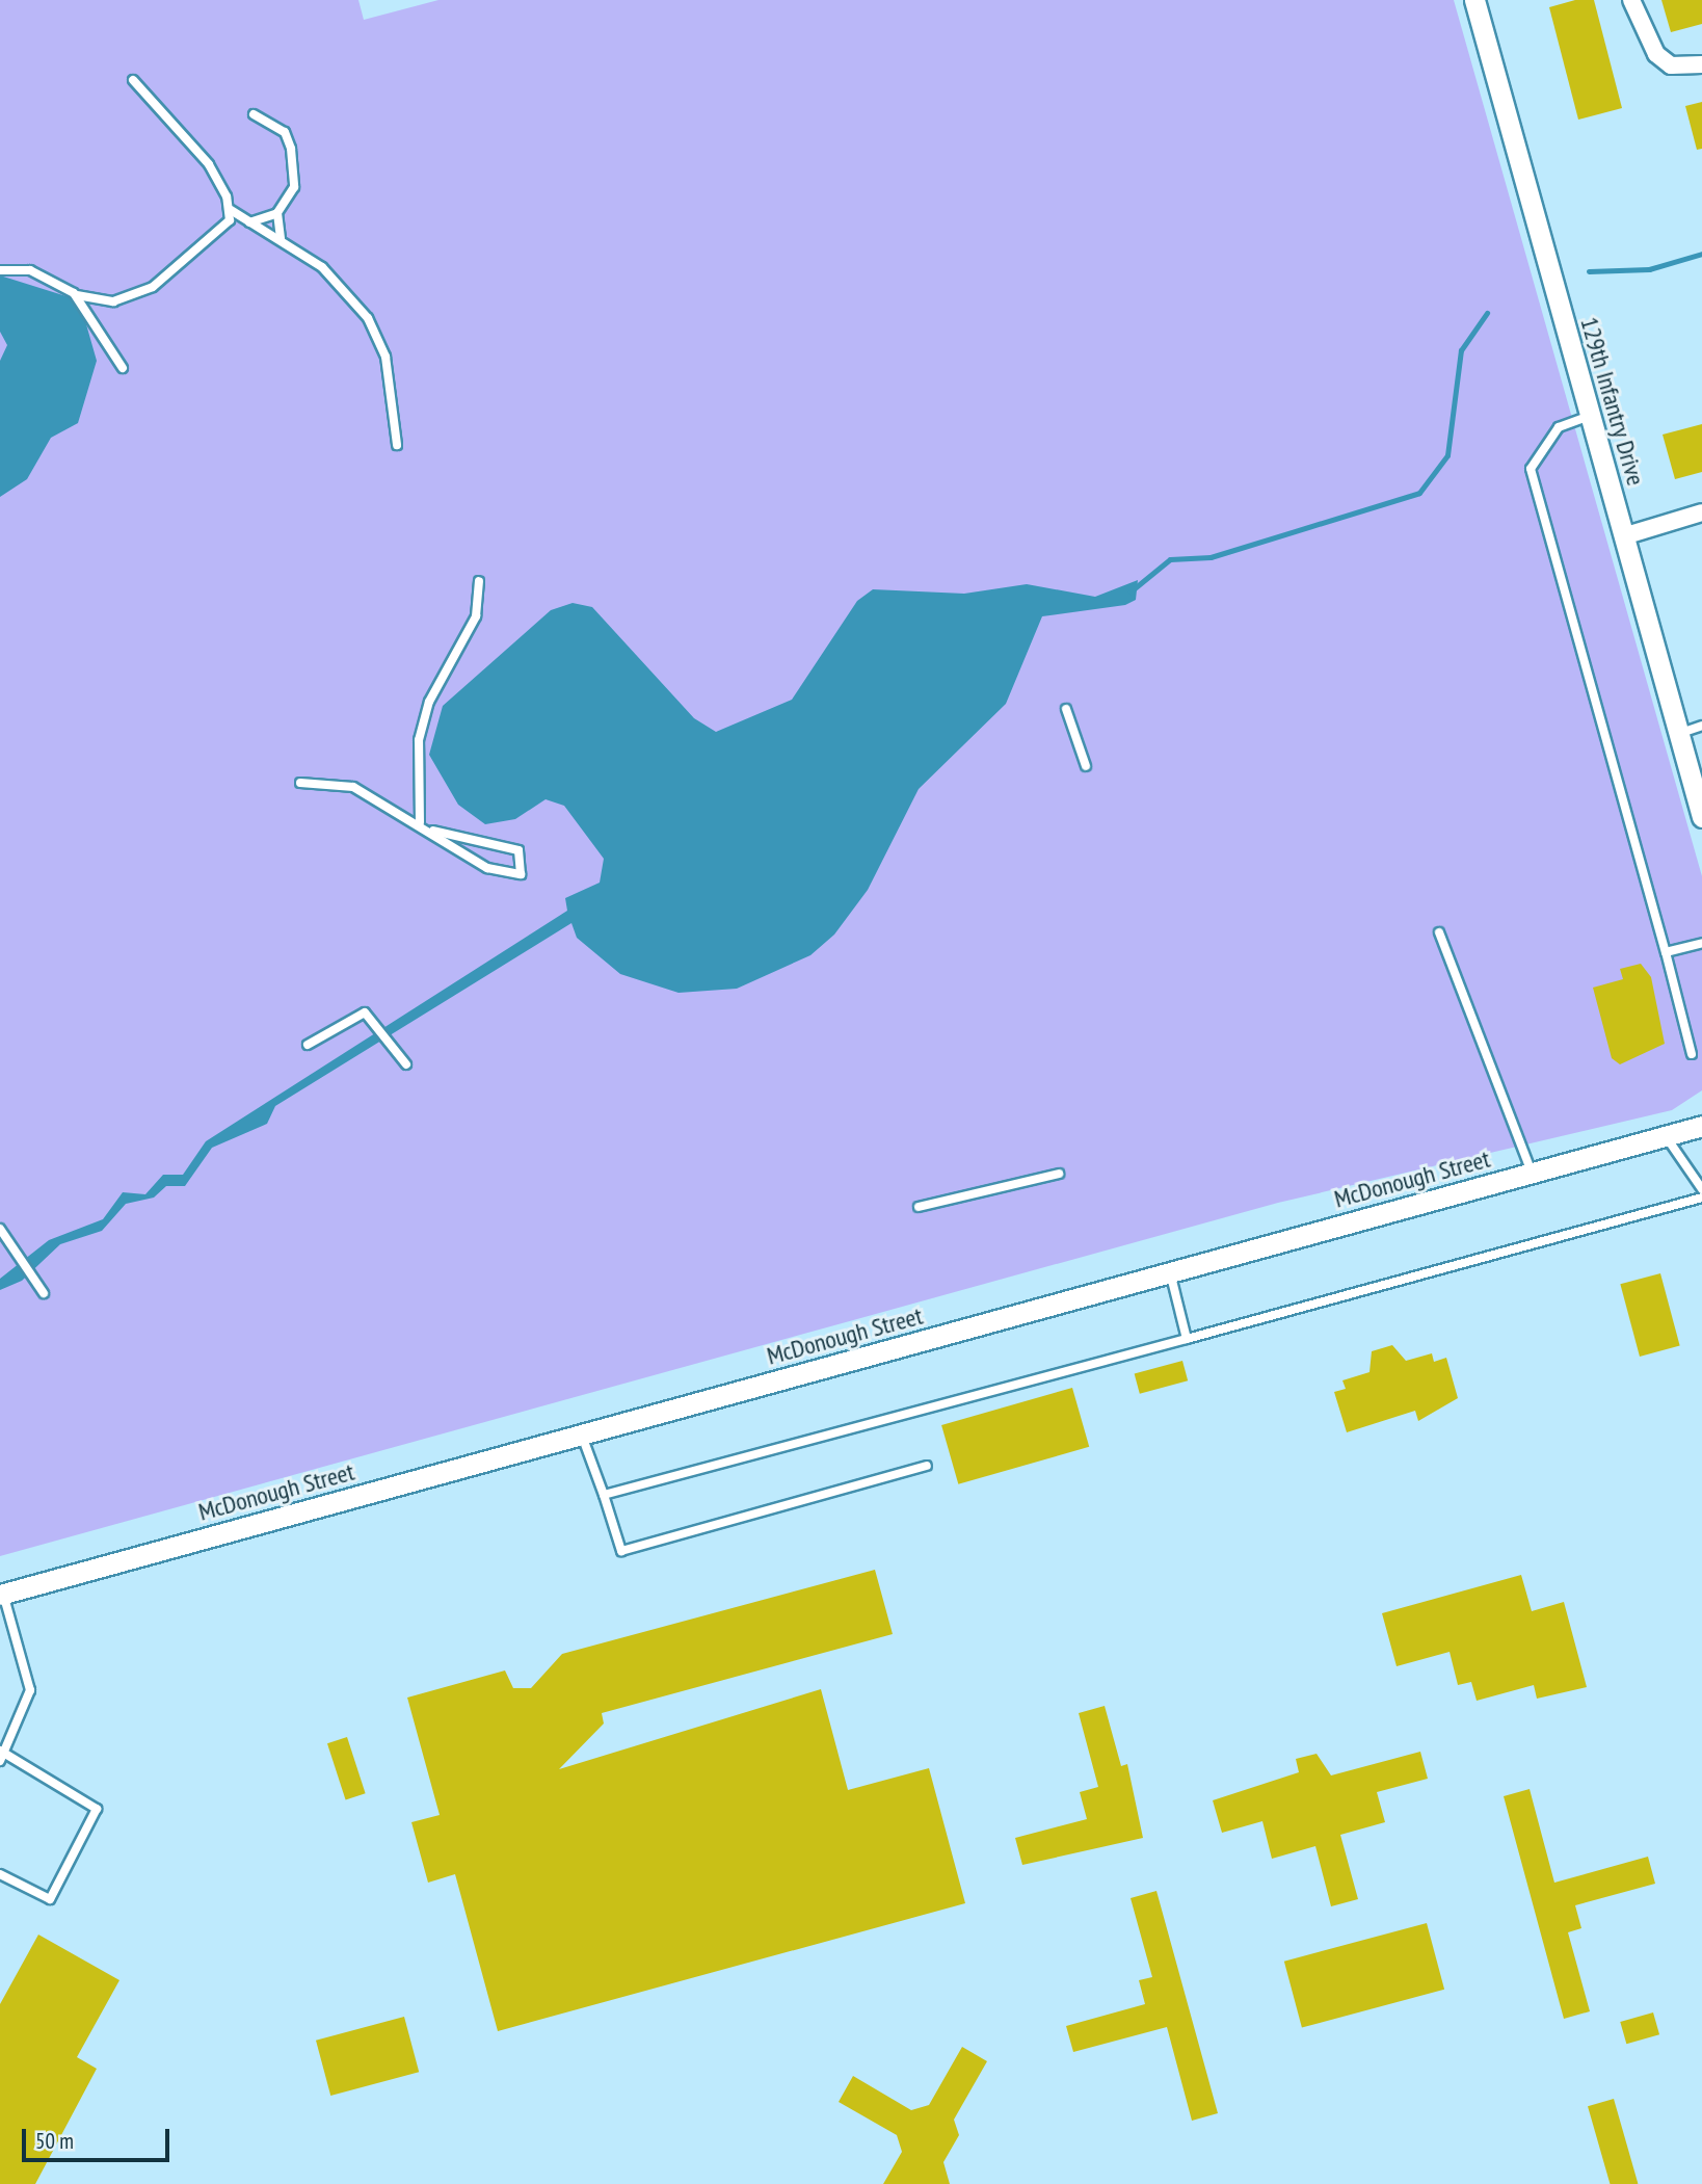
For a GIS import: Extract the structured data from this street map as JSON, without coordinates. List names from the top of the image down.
{
  "streets": {
    "street": ["129th Infantry Drive", "McDonough Street"]
  },
  "scale_bar": "50 m"
}
